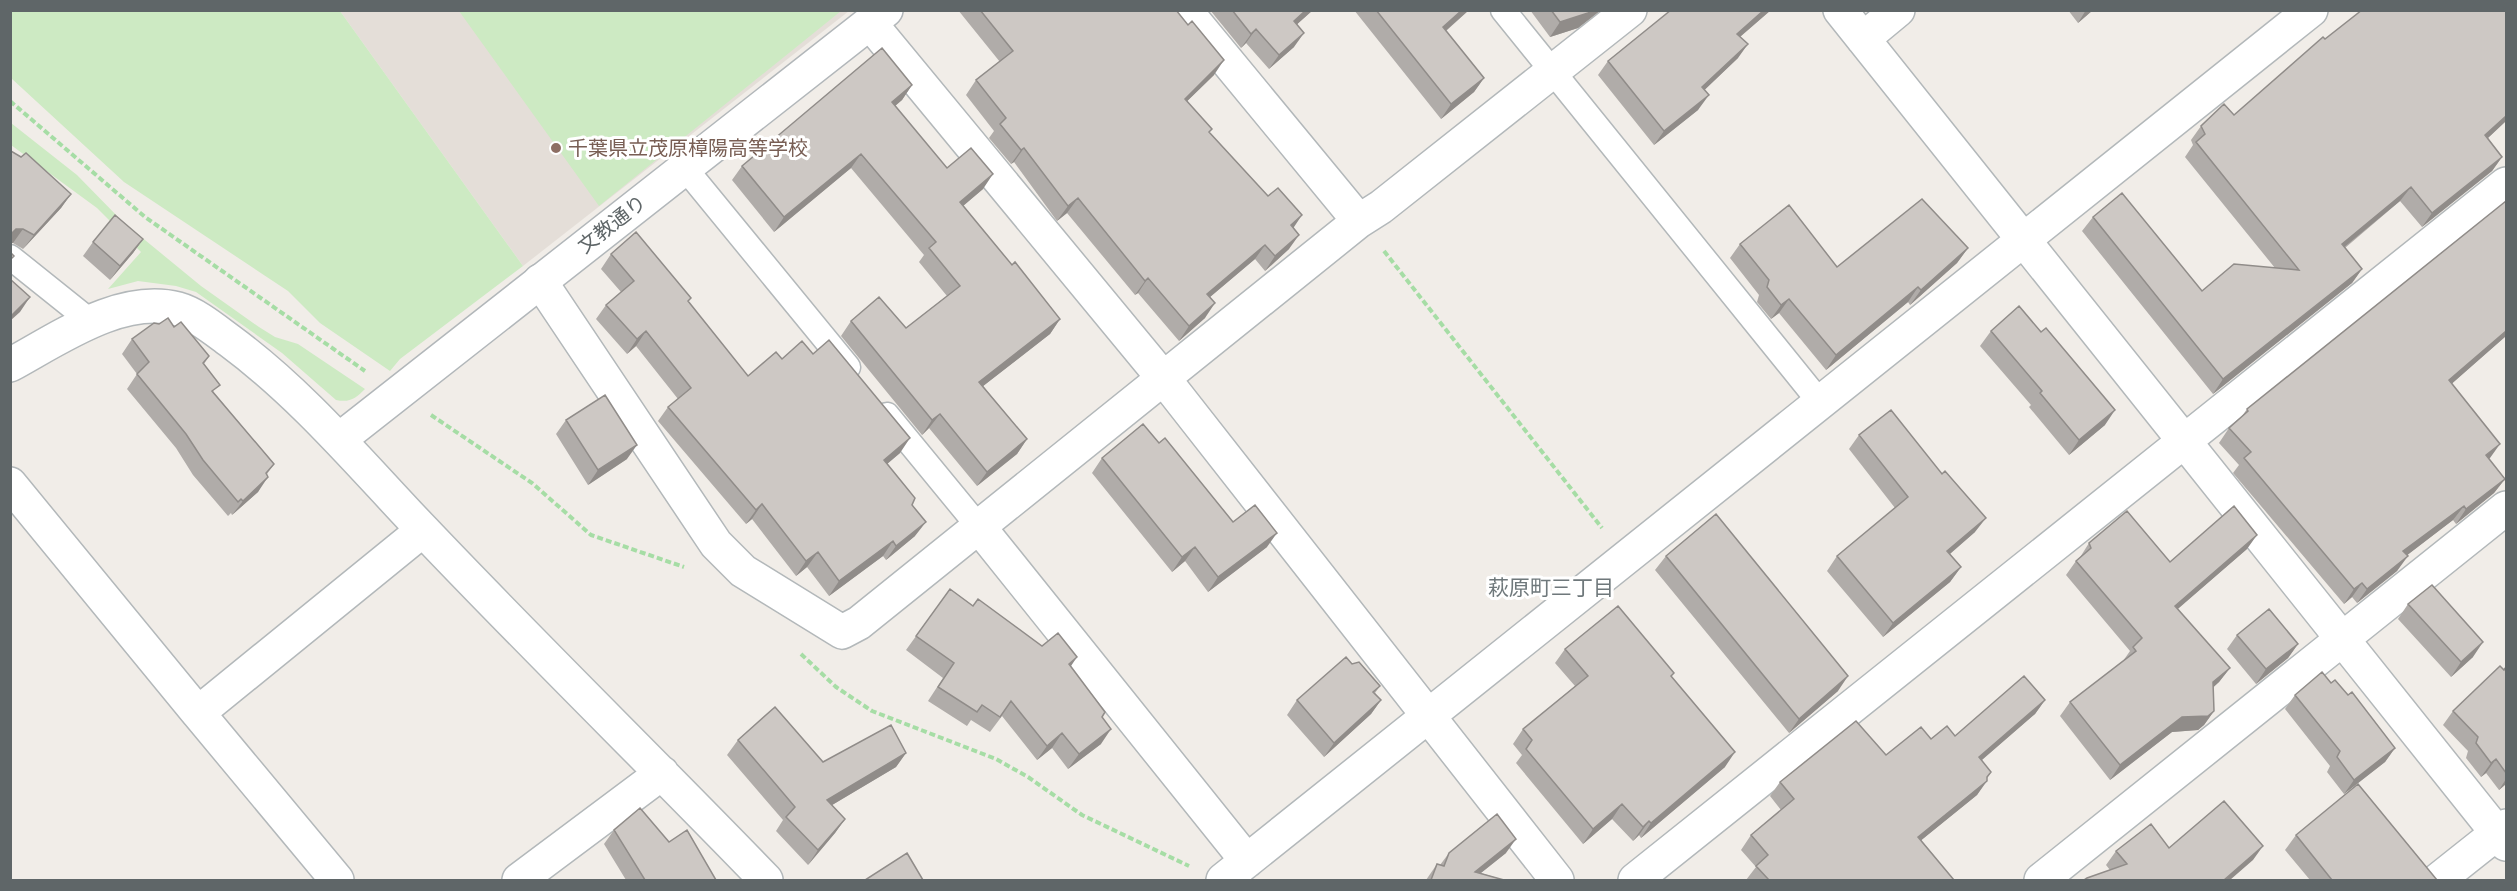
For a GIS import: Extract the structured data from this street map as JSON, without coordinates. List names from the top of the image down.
{
  "streets": {
    "street": ["文教通り"]
  },
  "districts": ["萩原町三丁目"],
  "places": ["千葉県立茂原樟陽高等学校"]
}
